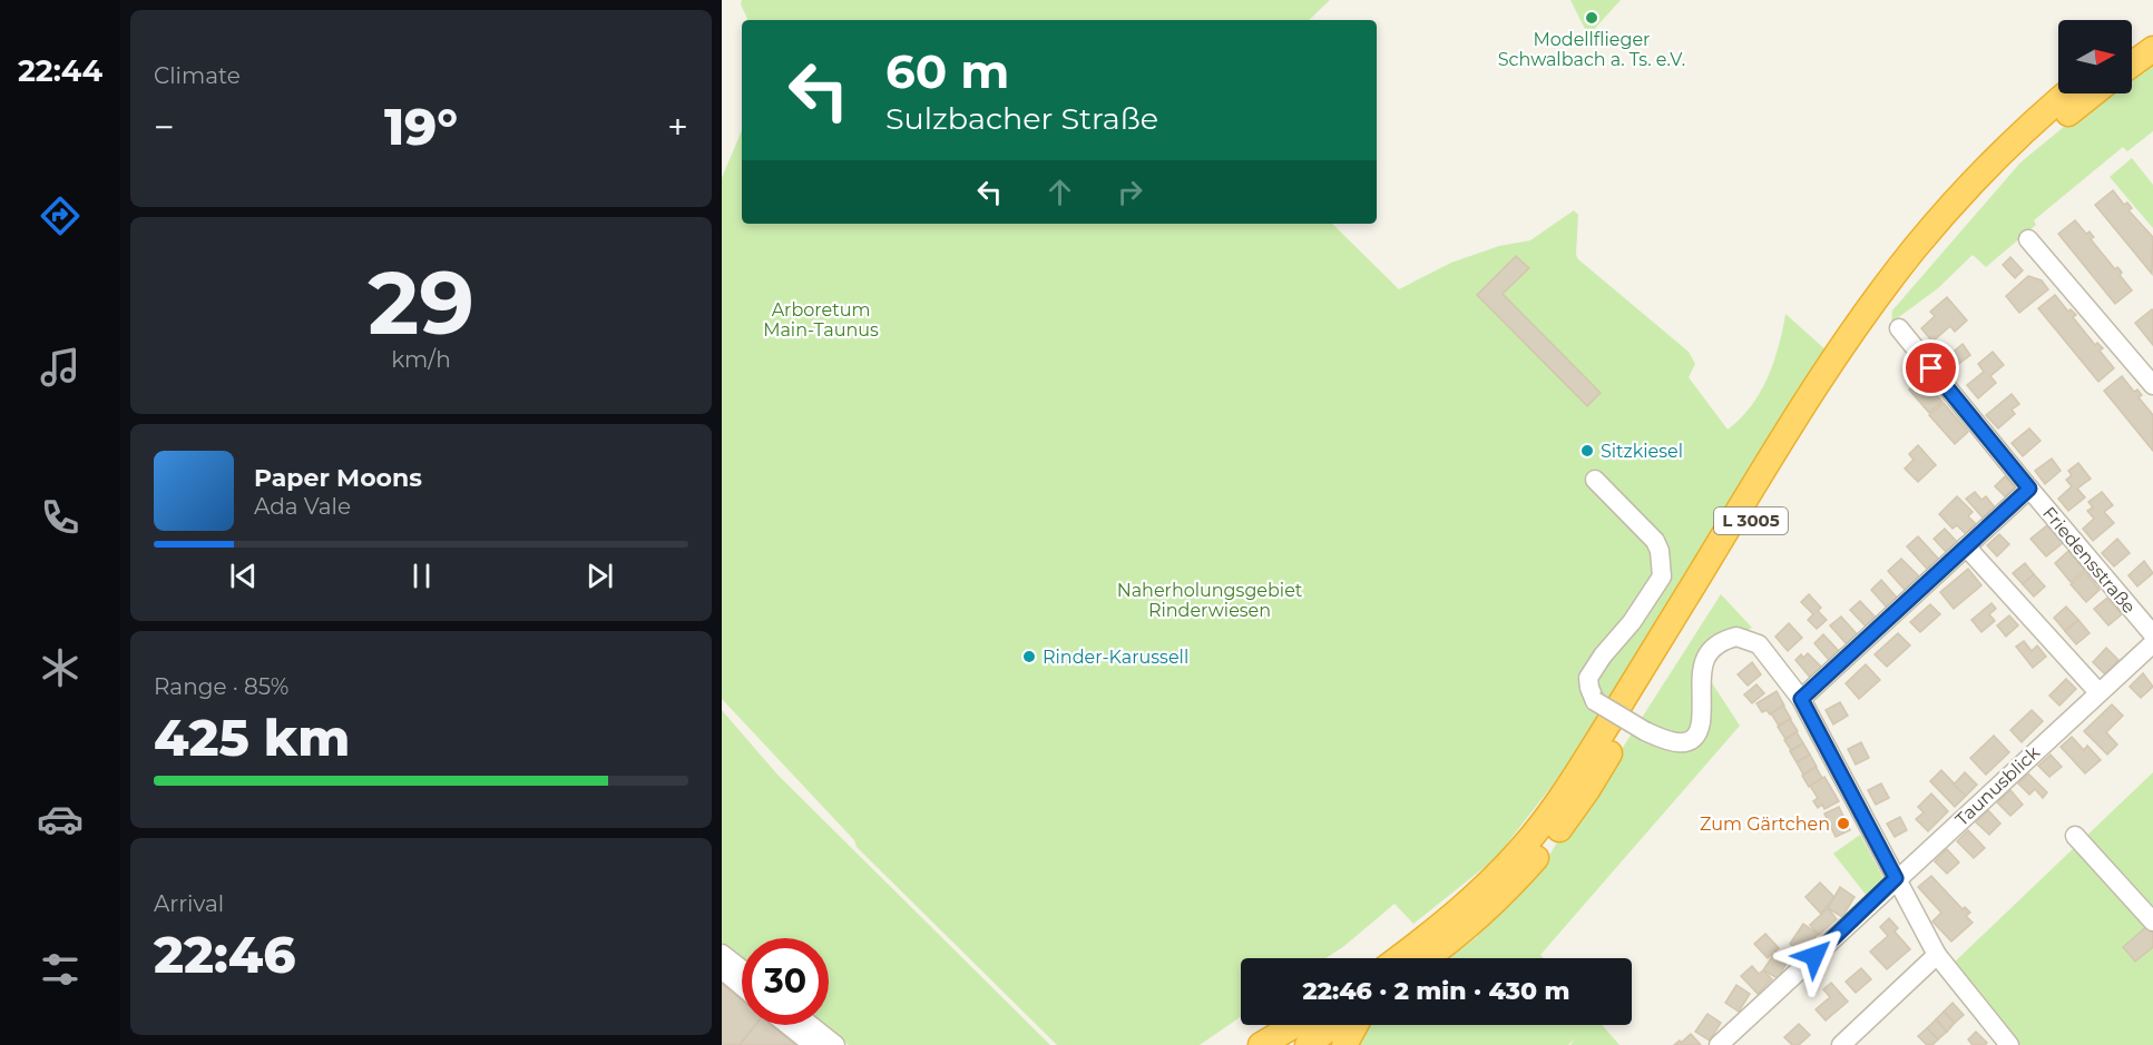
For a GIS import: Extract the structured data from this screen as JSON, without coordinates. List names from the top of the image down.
{
  "streets": {
    "highway": ["L 3005"],
    "street": ["Friedensstraße", "Taunusblick"]
  },
  "parks": ["Arboretum Main-Taunus", "Naherholungsgebiet Rinderwiesen"],
  "places": [
    "Modellflieger Schwalbach a. Ts. e.V.",
    "Sitzkiesel",
    "Rinder-Karussell",
    "Zum Gärtchen"
  ],
  "north": "right",
  "page": {
    "tabs": "22:44",
    "tile": [
      "Climate",
      ["29", "km/h"],
      ["Range · 85%", "425 km"],
      ["Arrival", "22:46"]
    ],
    "turn": ["60 m", "Sulzbacher Straße"],
    "heat": ["−", "19°", "+"],
    "song": ["Paper Moons", "Ada Vale"],
    "limit": "30",
    "trip": "22:46 · 2 min · 430 m"
  }
}
